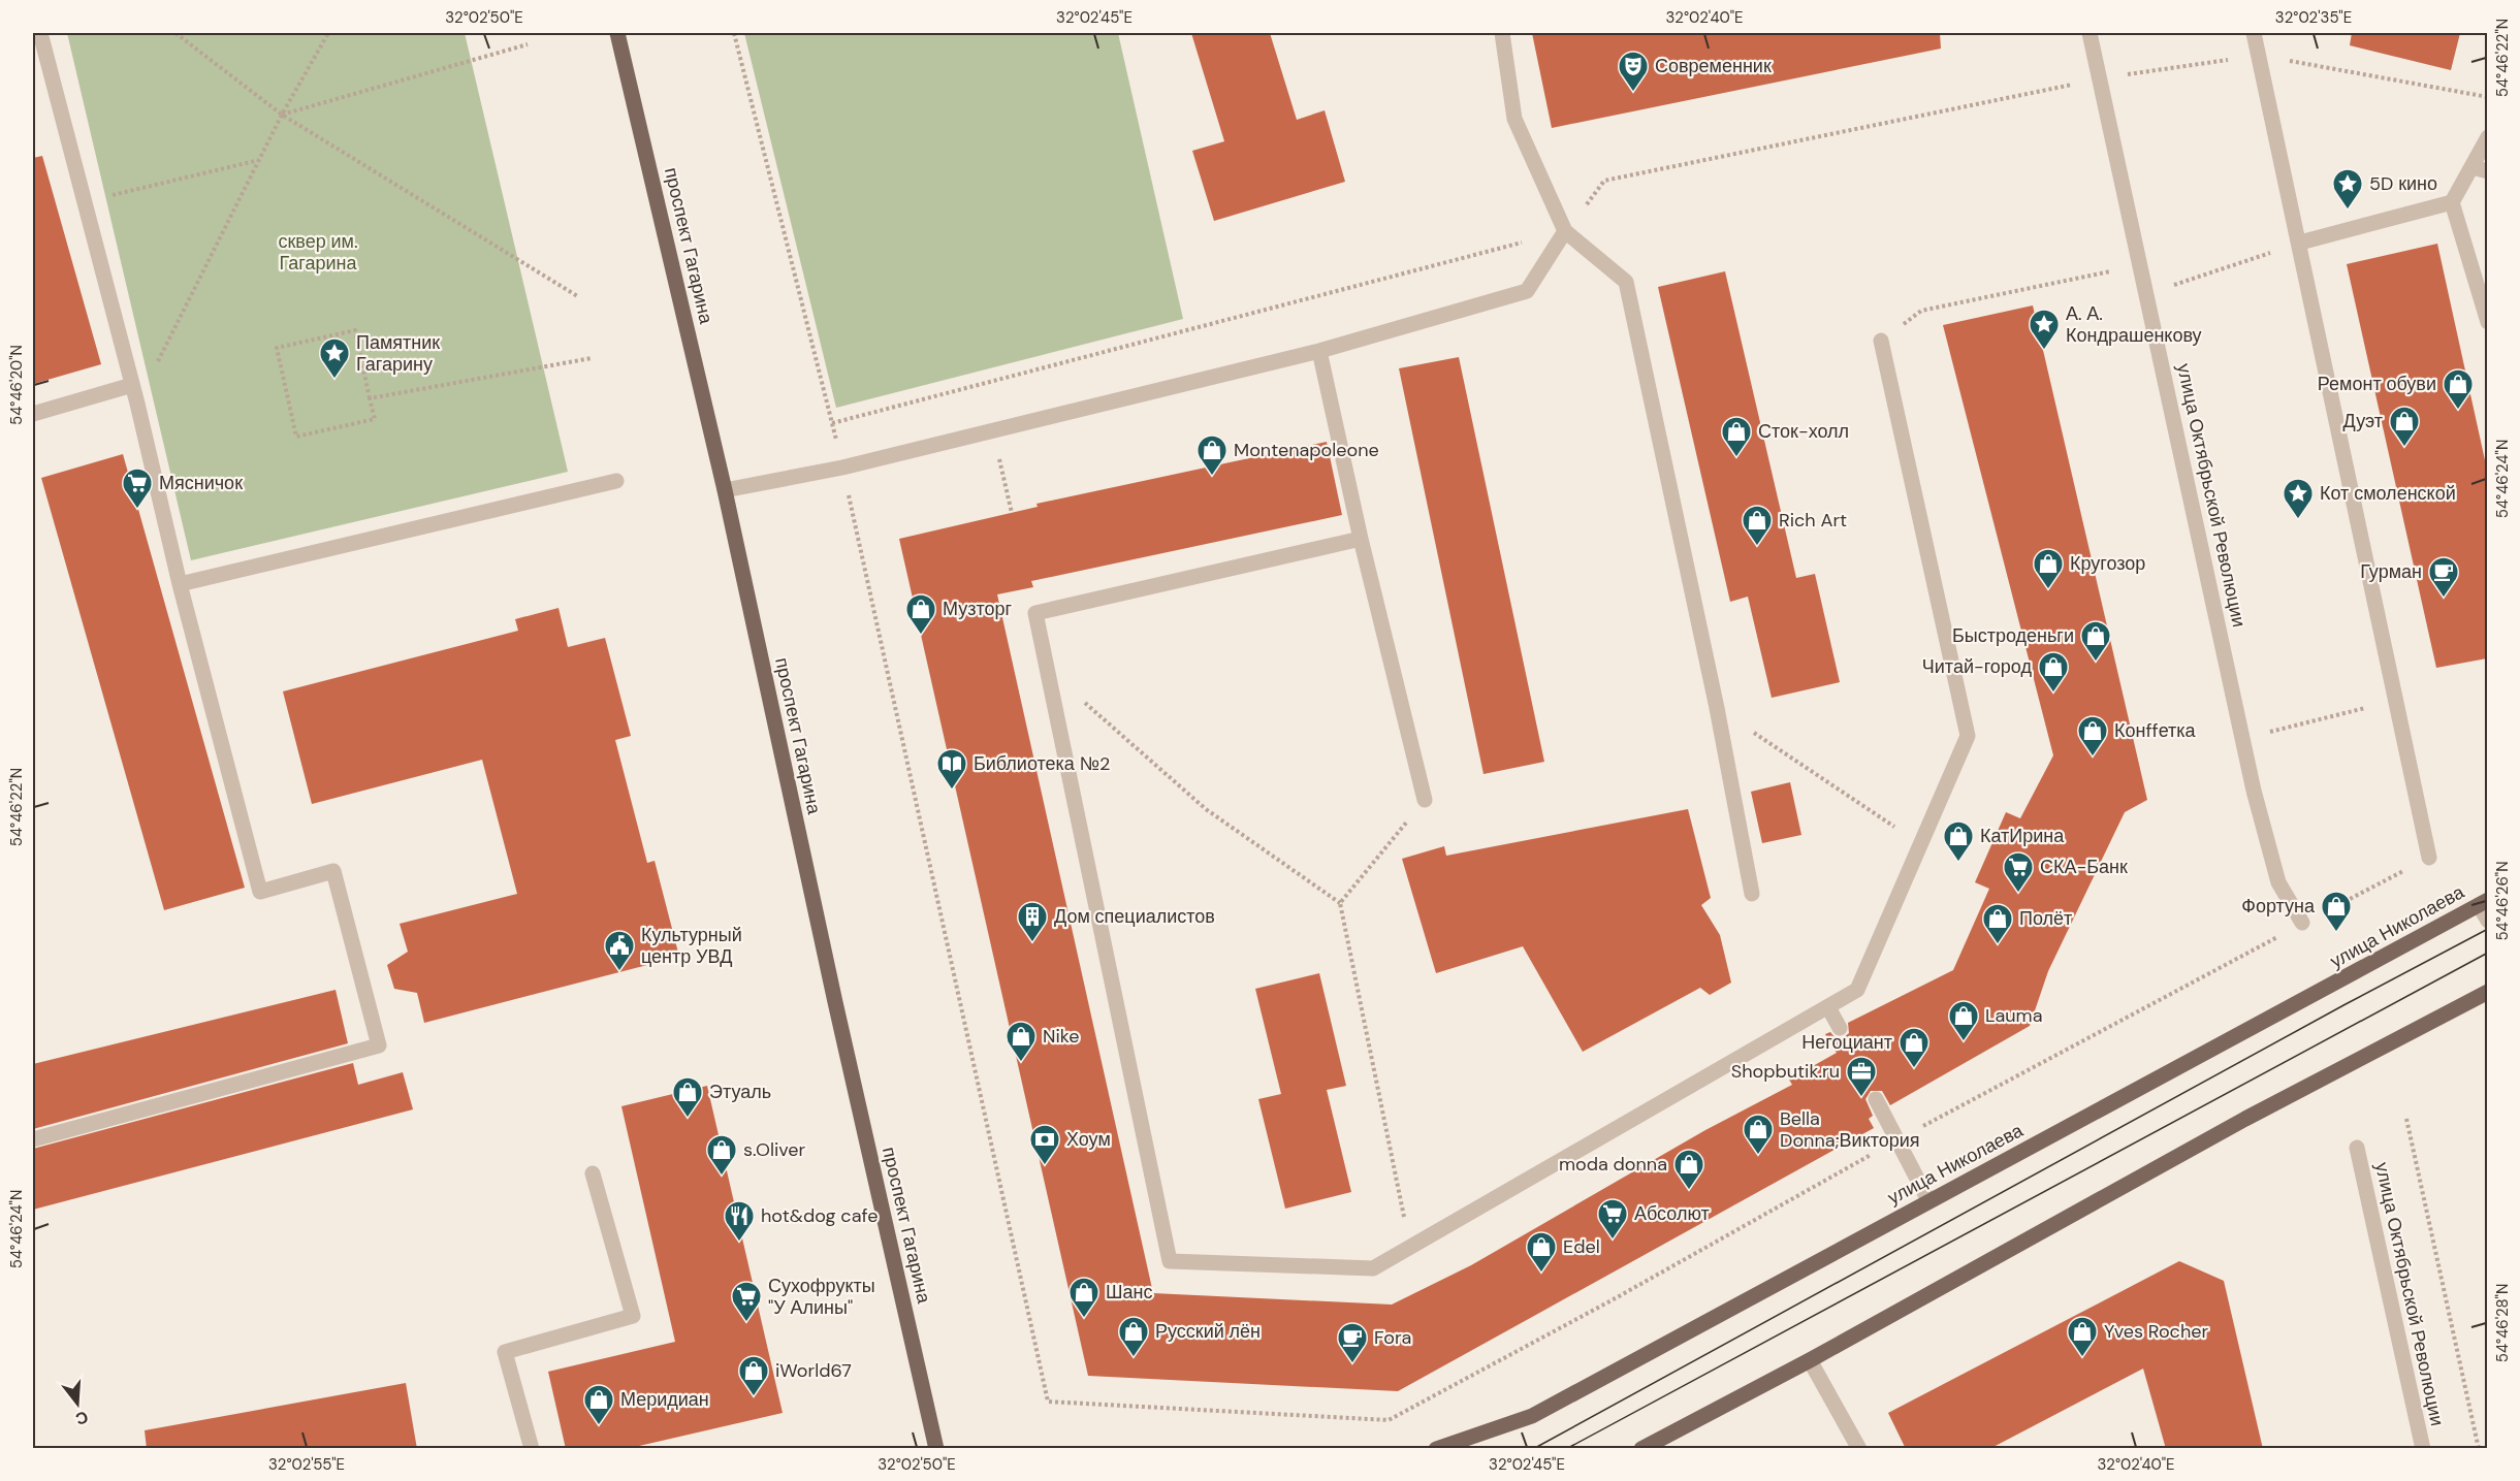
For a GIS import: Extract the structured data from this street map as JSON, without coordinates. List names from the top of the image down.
{
  "streets": {
    "main road": ["проспект Гагарина", "улица Николаева"],
    "street": ["улица Октябрьской Революции"]
  },
  "parks": ["сквер им. Гагарина"],
  "places": {
    "theatre": ["Современник"],
    "place": [
      "5D кино",
      "А. А. Кондрашенкову",
      "Памятник Гагарину",
      "Кот смоленской"
    ],
    "shop": [
      "Ремонт обуви",
      "Дуэт",
      "Сток-холл",
      "Montenapoleone",
      "Rich Art",
      "Кругозор",
      "Музторг",
      "Быстроденьги",
      "Читай-город",
      "Конffетка",
      "КатИрина",
      "Фортуна",
      "Полёт",
      "Lauma",
      "Nike",
      "Негоциант",
      "Этуаль",
      "Bella Donna;Виктория",
      "s.Oliver",
      "moda donna",
      "Edel",
      "Шанс",
      "Русский лён",
      "Yves Rocher",
      "iWorld67",
      "Меридиан"
    ],
    "supermarket": [
      "Мясничок",
      "СКА-Банк",
      "Абсолют",
      "Сухофрукты \"У Алины\""
    ],
    "cafe": ["Гурман", "Fora"],
    "library": ["Библиотека №2"],
    "building": ["Дом специалистов"],
    "public building": ["Культурный центр УВД"],
    "office": ["Shopbutik.ru"],
    "bank": ["Хоум"],
    "restaurant": ["hot&dog cafe"]
  },
  "north": "bottom",
  "coordinates": [
    "32°02'50\"E",
    "32°02'45\"E",
    "32°02'40\"E",
    "32°02'35\"E",
    "54°46'22\"N",
    "54°46'20\"N",
    "54°46'24\"N",
    "54°46'26\"N",
    "54°46'28\"N",
    "32°02'55\"E"
  ]
}
